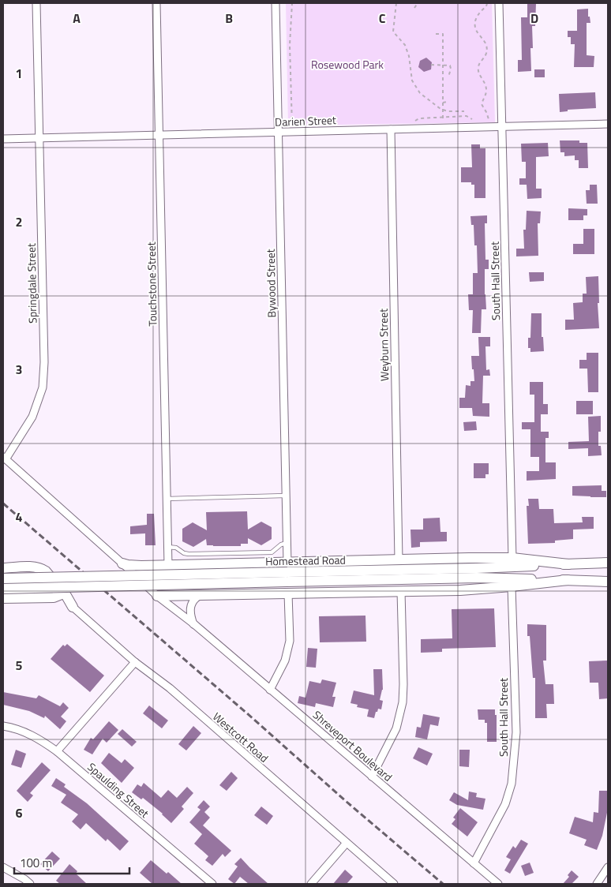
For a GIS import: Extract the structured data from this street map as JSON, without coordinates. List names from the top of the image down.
{
  "streets": {
    "main road": ["Homestead Road"],
    "street": [
      "Darien Street",
      "South Hall Street",
      "Springdale Street",
      "Bywood Street",
      "Touchstone Street",
      "Weyburn Street",
      "Westcott Road",
      "Shreveport Boulevard",
      "Spaulding Street"
    ]
  },
  "crossings": [
    ["Darien Street", "South Hall Street"],
    ["Darien Street", "Springdale Street"],
    ["Darien Street", "Bywood Street"],
    ["Darien Street", "Touchstone Street"],
    ["Darien Street", "Weyburn Street"],
    ["South Hall Street", "Shreveport Boulevard"],
    ["Springdale Street", "Shreveport Boulevard"],
    ["Bywood Street", "Homestead Road"]
  ],
  "parks": ["Rosewood Park"],
  "scale_bar": "100 m",
  "grid": {
    "columns": [
      "A",
      "B",
      "C",
      "D"
    ],
    "rows": [
      "1",
      "2",
      "3",
      "4",
      "5",
      "6"
    ]
  }
}
